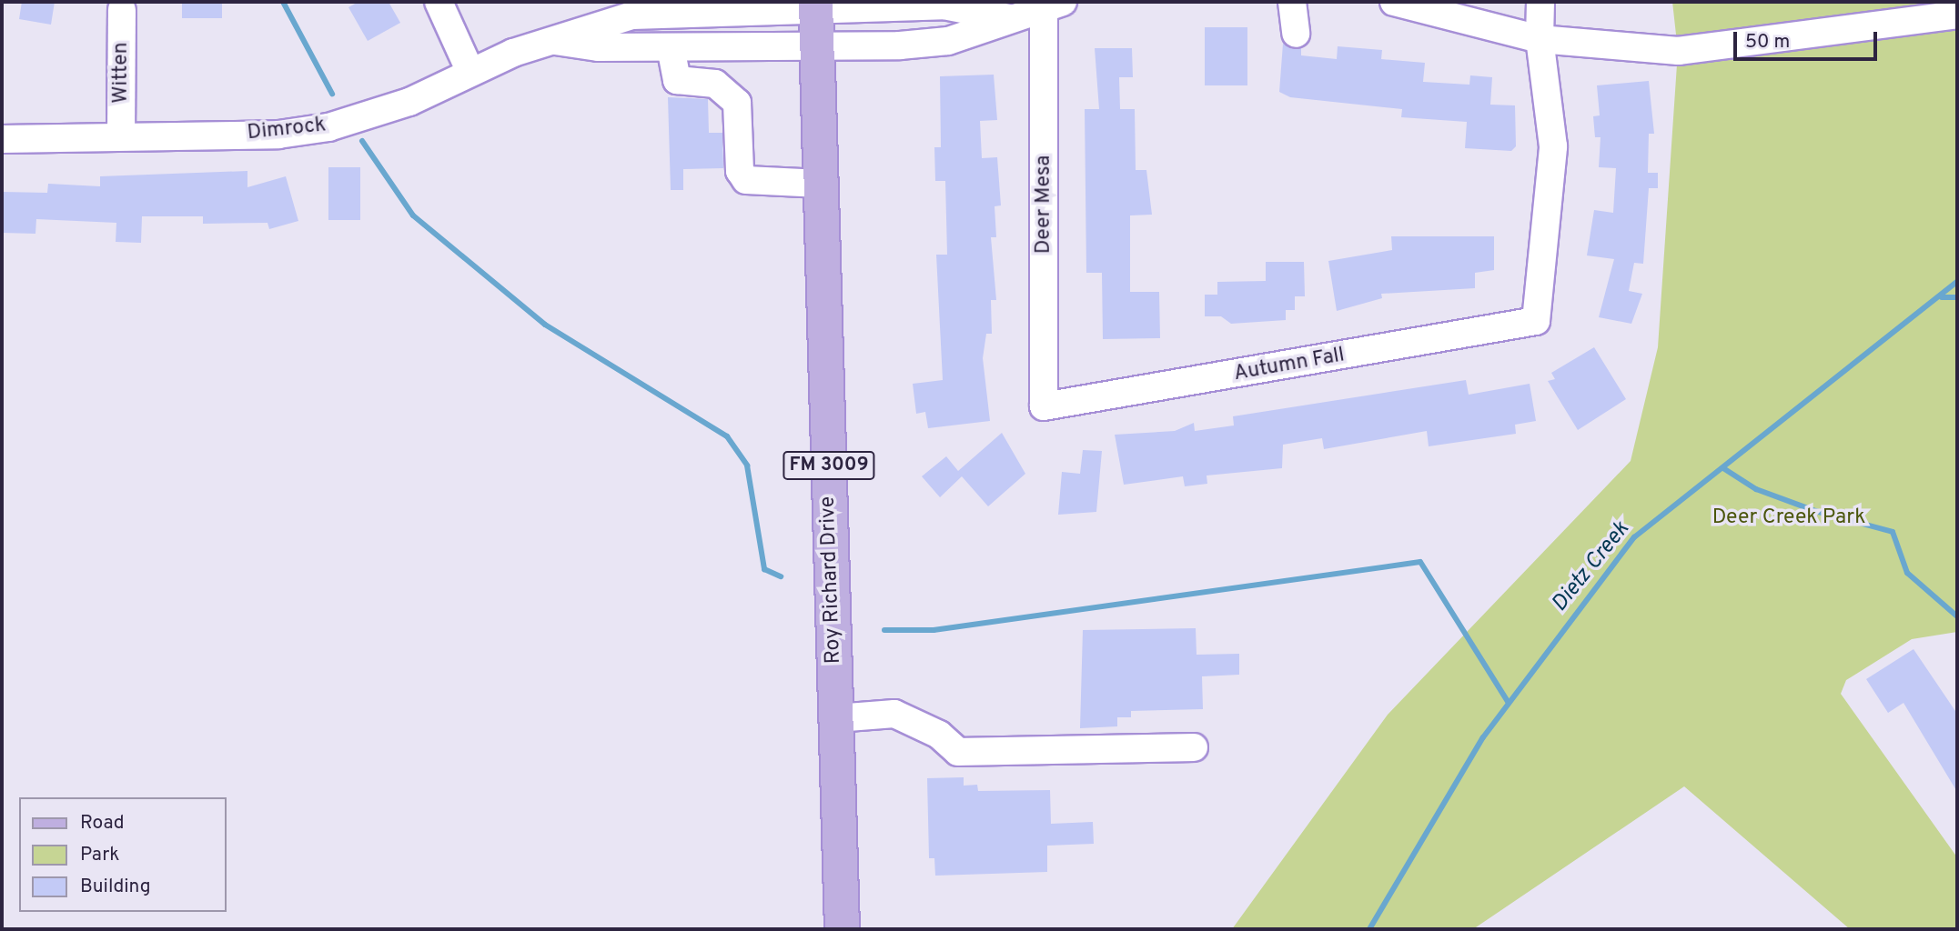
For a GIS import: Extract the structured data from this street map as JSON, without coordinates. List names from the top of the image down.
{
  "streets": {
    "main road": ["FM 3009", "Roy Richard Drive"],
    "street": [
      "Witten",
      "Dimrock",
      "Deer Mesa",
      "Autumn Fall"
    ]
  },
  "crossings": [
    ["Witten", "Dimrock"],
    ["Dimrock", "Deer Mesa"],
    ["Dimrock", "Roy Richard Drive"],
    ["Deer Mesa", "Autumn Fall"]
  ],
  "water": ["Dietz Creek"],
  "parks": ["Deer Creek Park"],
  "legend": ["Road", "Park", "Building"],
  "scale_bar": "50 m"
}
